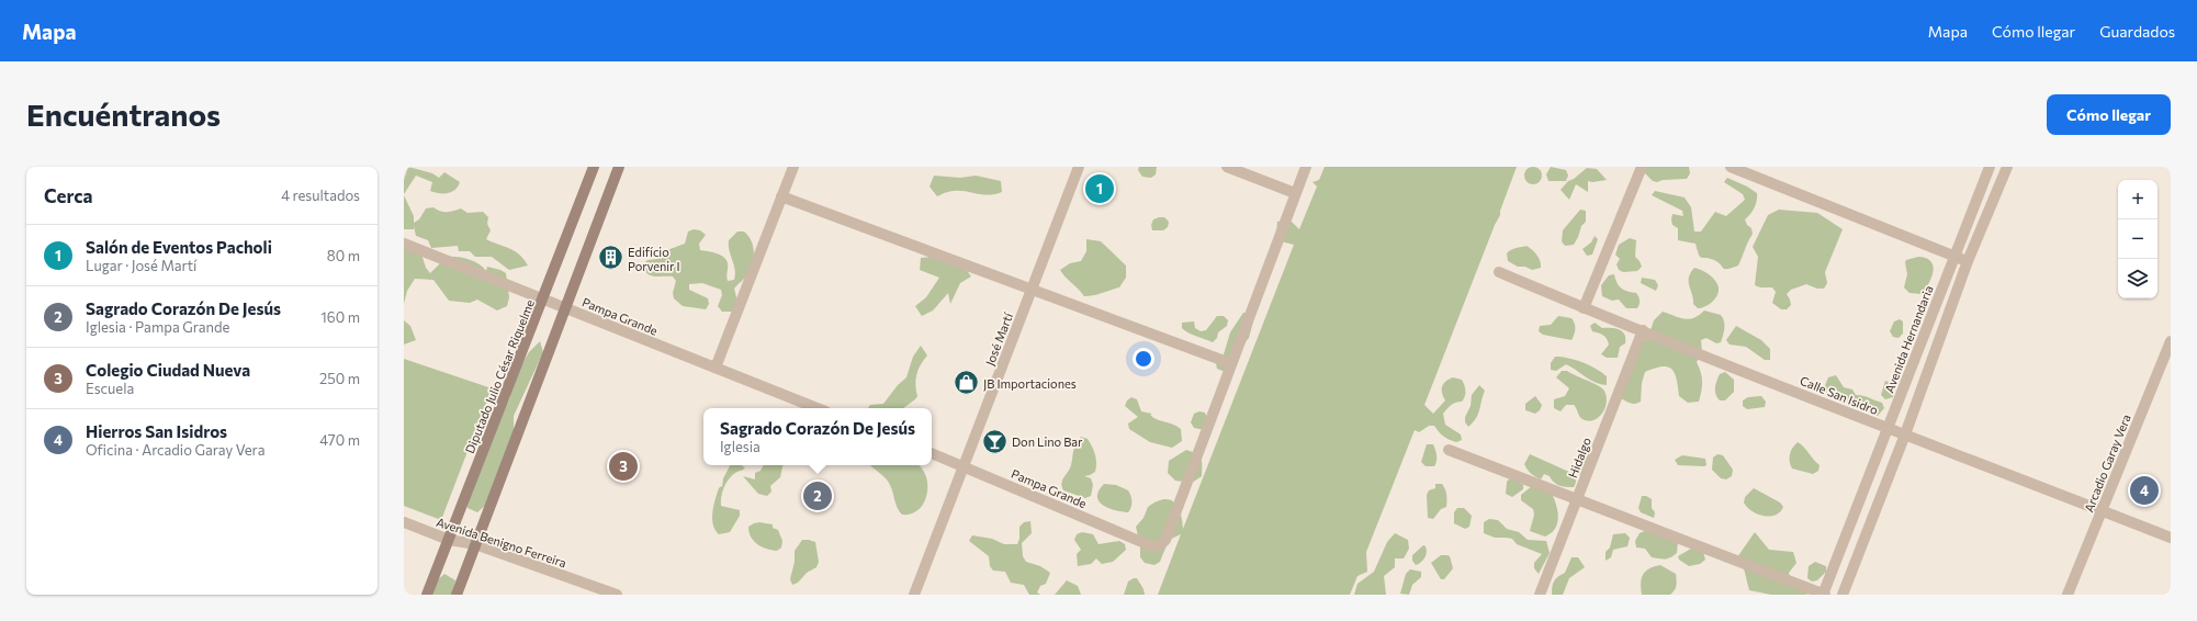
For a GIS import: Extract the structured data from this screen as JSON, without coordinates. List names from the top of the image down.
{
  "streets": {
    "street": [
      "Pampa Grande",
      "José Martí",
      "Avenida Hernandaria",
      "Diputado Julio César Riquelme",
      "Calle San Isidro",
      "Hidalgo",
      "Arcadio Garay Vera",
      "Avenida Benigno Ferreira"
    ]
  },
  "crossings": [
    ["Pampa Grande", "José Martí"],
    ["Pampa Grande", "Diputado Julio César Riquelme"],
    ["Avenida Hernandaria", "Calle San Isidro"],
    ["Diputado Julio César Riquelme", "Avenida Benigno Ferreira"],
    ["Calle San Isidro", "Hidalgo"],
    ["Calle San Isidro", "Arcadio Garay Vera"]
  ],
  "places": {
    "building": ["Edifício Porvenir I"],
    "shop": ["JB Importaciones"],
    "bar": ["Don Lino Bar"]
  },
  "page": {
    "header": "Mapa",
    "nav": ["Mapa", "Cómo llegar", "Guardados"],
    "buttons": "Cómo llegar",
    "title": "Encuéntranos",
    "heading": ["Cerca", "4 resultados"],
    "pins": [
      "1",
      "3",
      "4",
      "2"
    ],
    "map_buttons": ["+", "−"],
    "list": [
      {
        "mark": "1",
        "name": "Salón de Eventos Pacholi",
        "note": "Lugar · José Martí",
        "value": "80 m"
      },
      {
        "mark": "2",
        "name": "Sagrado Corazón De Jesús",
        "note": "Iglesia · Pampa Grande",
        "value": "160 m"
      },
      {
        "mark": "3",
        "name": "Colegio Ciudad Nueva",
        "note": "Escuela",
        "value": "250 m"
      },
      {
        "mark": "4",
        "name": "Hierros San Isidros",
        "note": "Oficina · Arcadio Garay Vera",
        "value": "470 m"
      }
    ],
    "popup": ["Sagrado Corazón De Jesús", "Iglesia"]
  }
}
